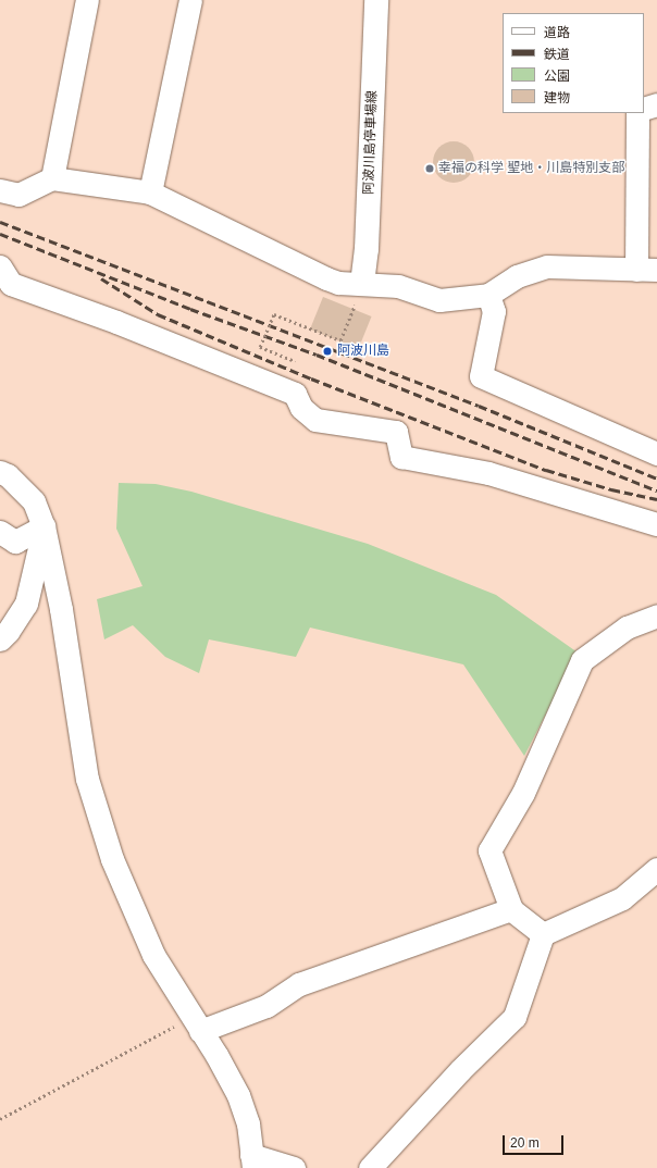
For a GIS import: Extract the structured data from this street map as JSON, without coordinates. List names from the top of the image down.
{
  "streets": {
    "main road": ["阿波川島停車場線"]
  },
  "places": ["幸福の科学 聖地・川島特別支部", "阿波川島"],
  "legend": [
    "道路",
    "鉄道",
    "公園",
    "建物"
  ],
  "scale_bar": "20 m"
}
